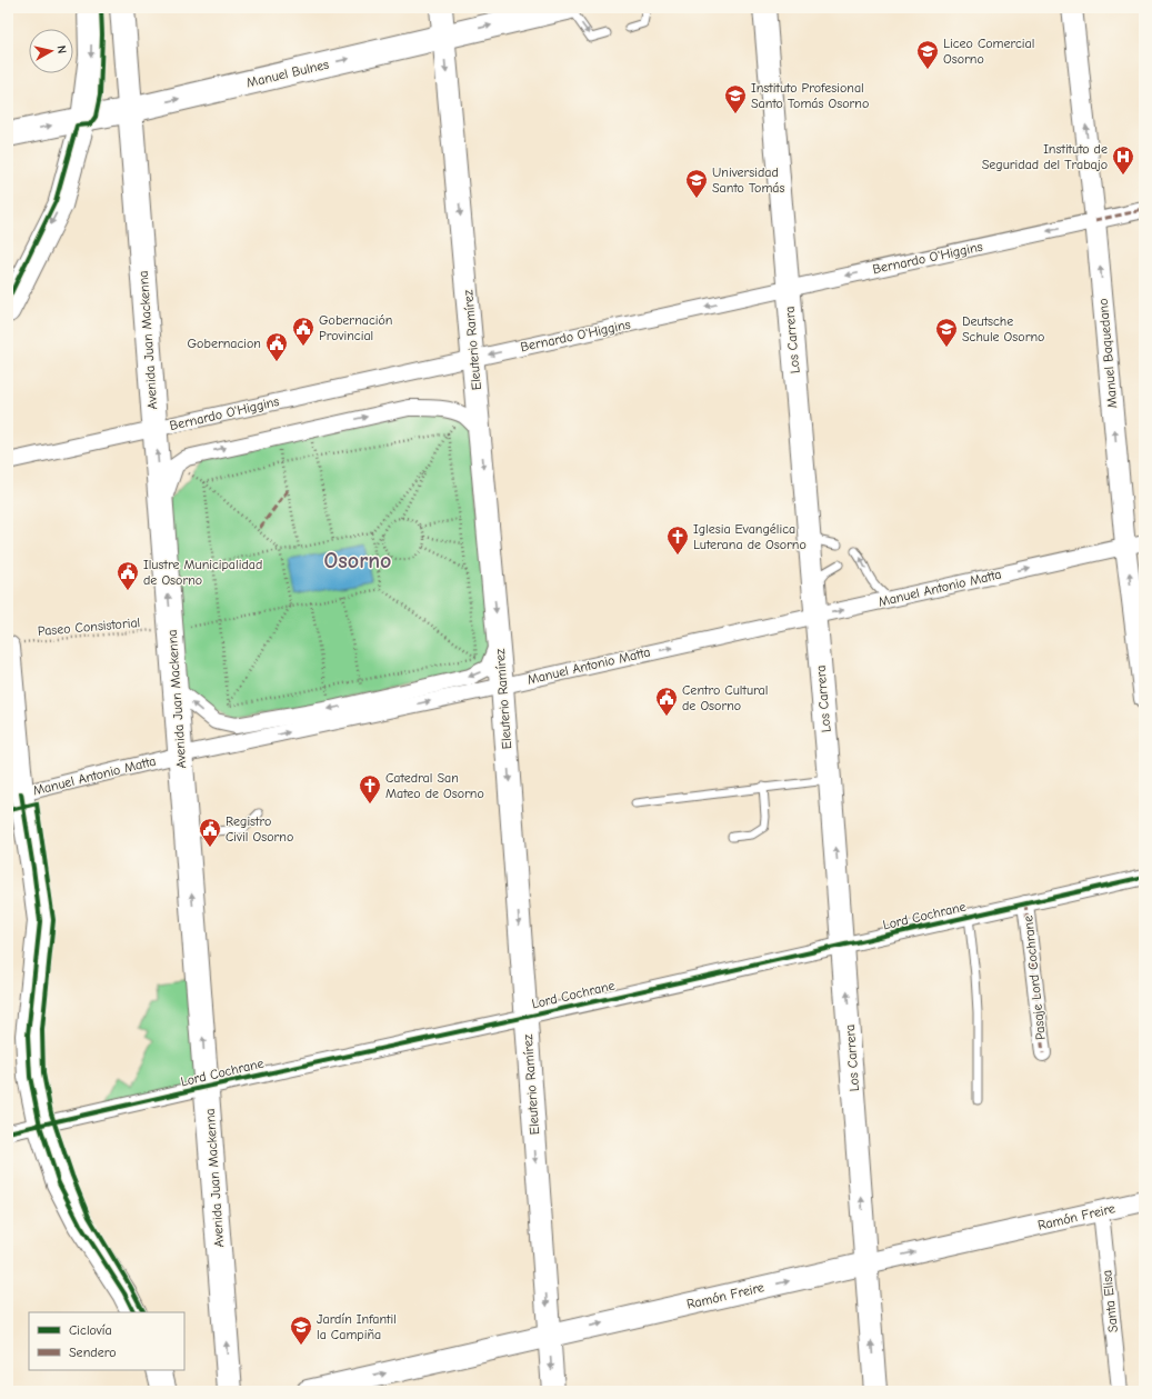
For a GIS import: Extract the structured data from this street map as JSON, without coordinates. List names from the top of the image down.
{
  "streets": {
    "main road": [
      "Manuel Bulnes",
      "Avenida Juan Mackenna",
      "Eleuterio Ramírez",
      "Los Carrera",
      "Ramón Freire"
    ],
    "street": [
      "Bernardo O'Higgins",
      "Manuel Baquedano",
      "Manuel Antonio Matta",
      "Lord Cochrane",
      "Pasaje Lord Cochrane",
      "Santa Elisa"
    ],
    "path": ["Paseo Consistorial"]
  },
  "crossings": [
    ["Manuel Bulnes", "Avenida Juan Mackenna"],
    ["Manuel Bulnes", "Eleuterio Ramírez"],
    ["Bernardo O'Higgins", "Avenida Juan Mackenna"],
    ["Bernardo O'Higgins", "Eleuterio Ramírez"],
    ["Bernardo O'Higgins", "Los Carrera"],
    ["Bernardo O'Higgins", "Manuel Baquedano"],
    ["Avenida Juan Mackenna", "Manuel Antonio Matta"],
    ["Avenida Juan Mackenna", "Paseo Consistorial"],
    ["Avenida Juan Mackenna", "Lord Cochrane"],
    ["Eleuterio Ramírez", "Manuel Antonio Matta"],
    ["Eleuterio Ramírez", "Lord Cochrane"],
    ["Eleuterio Ramírez", "Ramón Freire"],
    ["Los Carrera", "Manuel Antonio Matta"],
    ["Los Carrera", "Lord Cochrane"],
    ["Los Carrera", "Ramón Freire"],
    ["Manuel Baquedano", "Manuel Antonio Matta"],
    ["Lord Cochrane", "Pasaje Lord Cochrane"],
    ["Ramón Freire", "Santa Elisa"]
  ],
  "one_way": [
    "Manuel Bulnes",
    "Bernardo O'Higgins",
    "Eleuterio Ramírez",
    "Los Carrera",
    "Manuel Baquedano",
    "Manuel Antonio Matta",
    "Ramón Freire"
  ],
  "districts": ["Osorno"],
  "places": {
    "school or university": [
      "Liceo Comercial Osorno",
      "Instituto Profesional Santo Tomás Osorno",
      "Universidad Santo Tomás",
      "Deutsche Schule Osorno",
      "Jardín Infantil la Campiña"
    ],
    "hospital": ["Instituto de Seguridad del Trabajo"],
    "public building": [
      "Gobernación Provincial",
      "Gobernacion",
      "Ilustre Municipalidad de Osorno",
      "Centro Cultural de Osorno",
      "Registro Civil Osorno"
    ],
    "church": ["Iglesia Evangélica Luterana de Osorno", "Catedral San Mateo de Osorno"]
  },
  "legend": ["Ciclovía", "Sendero"],
  "north": "right"
}
